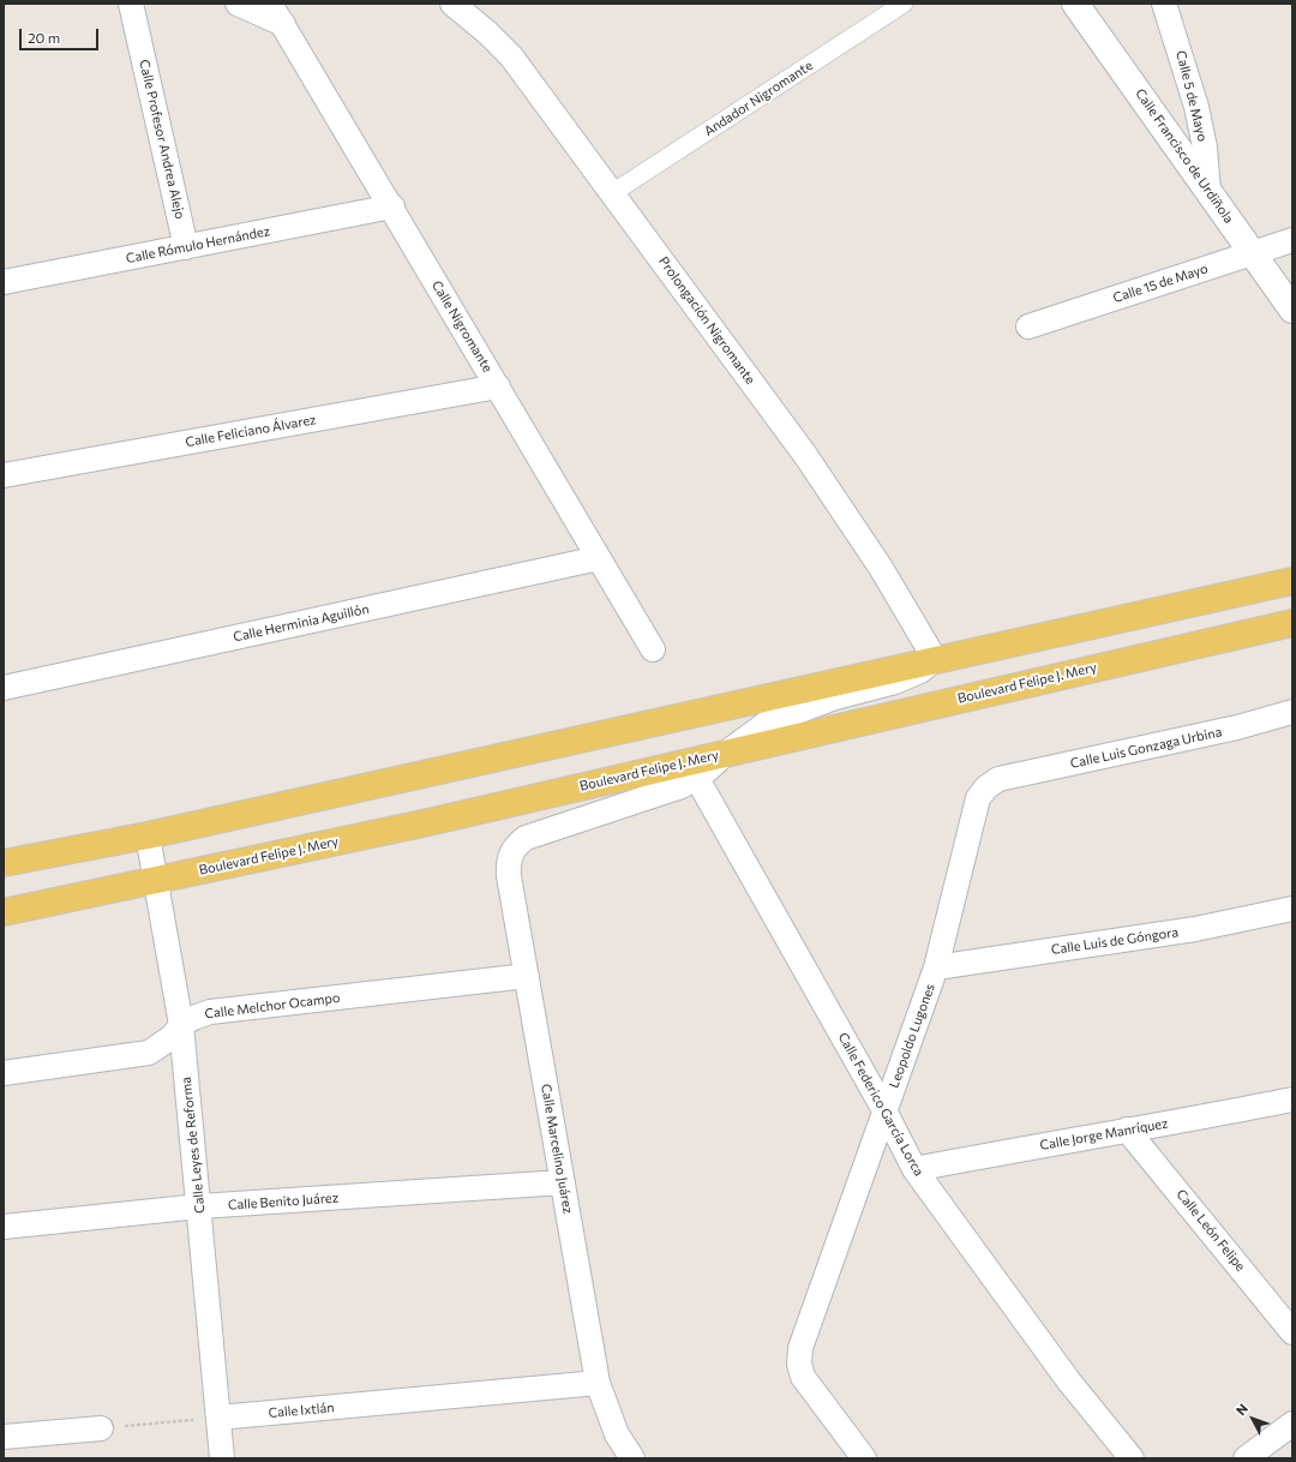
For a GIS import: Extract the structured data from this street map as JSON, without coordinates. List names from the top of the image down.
{
  "streets": {
    "main road": ["Calle Francisco de Urdiñola", "Boulevard Felipe J. Mery"],
    "street": [
      "Calle 5 de Mayo",
      "Andador Nigromante",
      "Calle Profesor Andrea Alejo",
      "Calle Rómulo Hernández",
      "Calle 15 de Mayo",
      "Prolongación Nigromante",
      "Calle Nigromante",
      "Calle Feliciano Álvarez",
      "Calle Herminia Aguillón",
      "Calle Luis Gonzaga Urbina",
      "Calle Luis de Góngora",
      "Calle Melchor Ocampo",
      "Leopoldo Lugones",
      "Calle Federico García Lorca",
      "Calle Jorge Manríquez",
      "Calle Leyes de Reforma",
      "Calle Marcelino Juárez",
      "Calle Benito Juárez",
      "Calle León Felipe",
      "Calle Ixtlán"
    ]
  },
  "crossings": [
    ["Calle 5 de Mayo", "Calle Francisco de Urdiñola"],
    ["Andador Nigromante", "Prolongación Nigromante"],
    ["Calle Profesor Andrea Alejo", "Calle Rómulo Hernández"],
    ["Calle Francisco de Urdiñola", "Calle 15 de Mayo"],
    ["Calle Rómulo Hernández", "Calle Nigromante"],
    ["Calle Nigromante", "Calle Feliciano Álvarez"],
    ["Calle Nigromante", "Calle Herminia Aguillón"],
    ["Boulevard Felipe J. Mery", "Calle Leyes de Reforma"],
    ["Calle Luis Gonzaga Urbina", "Leopoldo Lugones"],
    ["Calle Luis de Góngora", "Leopoldo Lugones"],
    ["Calle Melchor Ocampo", "Calle Leyes de Reforma"],
    ["Calle Melchor Ocampo", "Calle Marcelino Juárez"],
    ["Leopoldo Lugones", "Calle Federico García Lorca"],
    ["Calle Federico García Lorca", "Calle Jorge Manríquez"],
    ["Calle Federico García Lorca", "Calle Marcelino Juárez"],
    ["Calle Jorge Manríquez", "Calle León Felipe"],
    ["Calle Leyes de Reforma", "Calle Benito Juárez"],
    ["Calle Leyes de Reforma", "Calle Ixtlán"],
    ["Calle Marcelino Juárez", "Calle Benito Juárez"],
    ["Calle Marcelino Juárez", "Calle Ixtlán"]
  ],
  "scale_bar": "20 m",
  "north": "top left"
}
